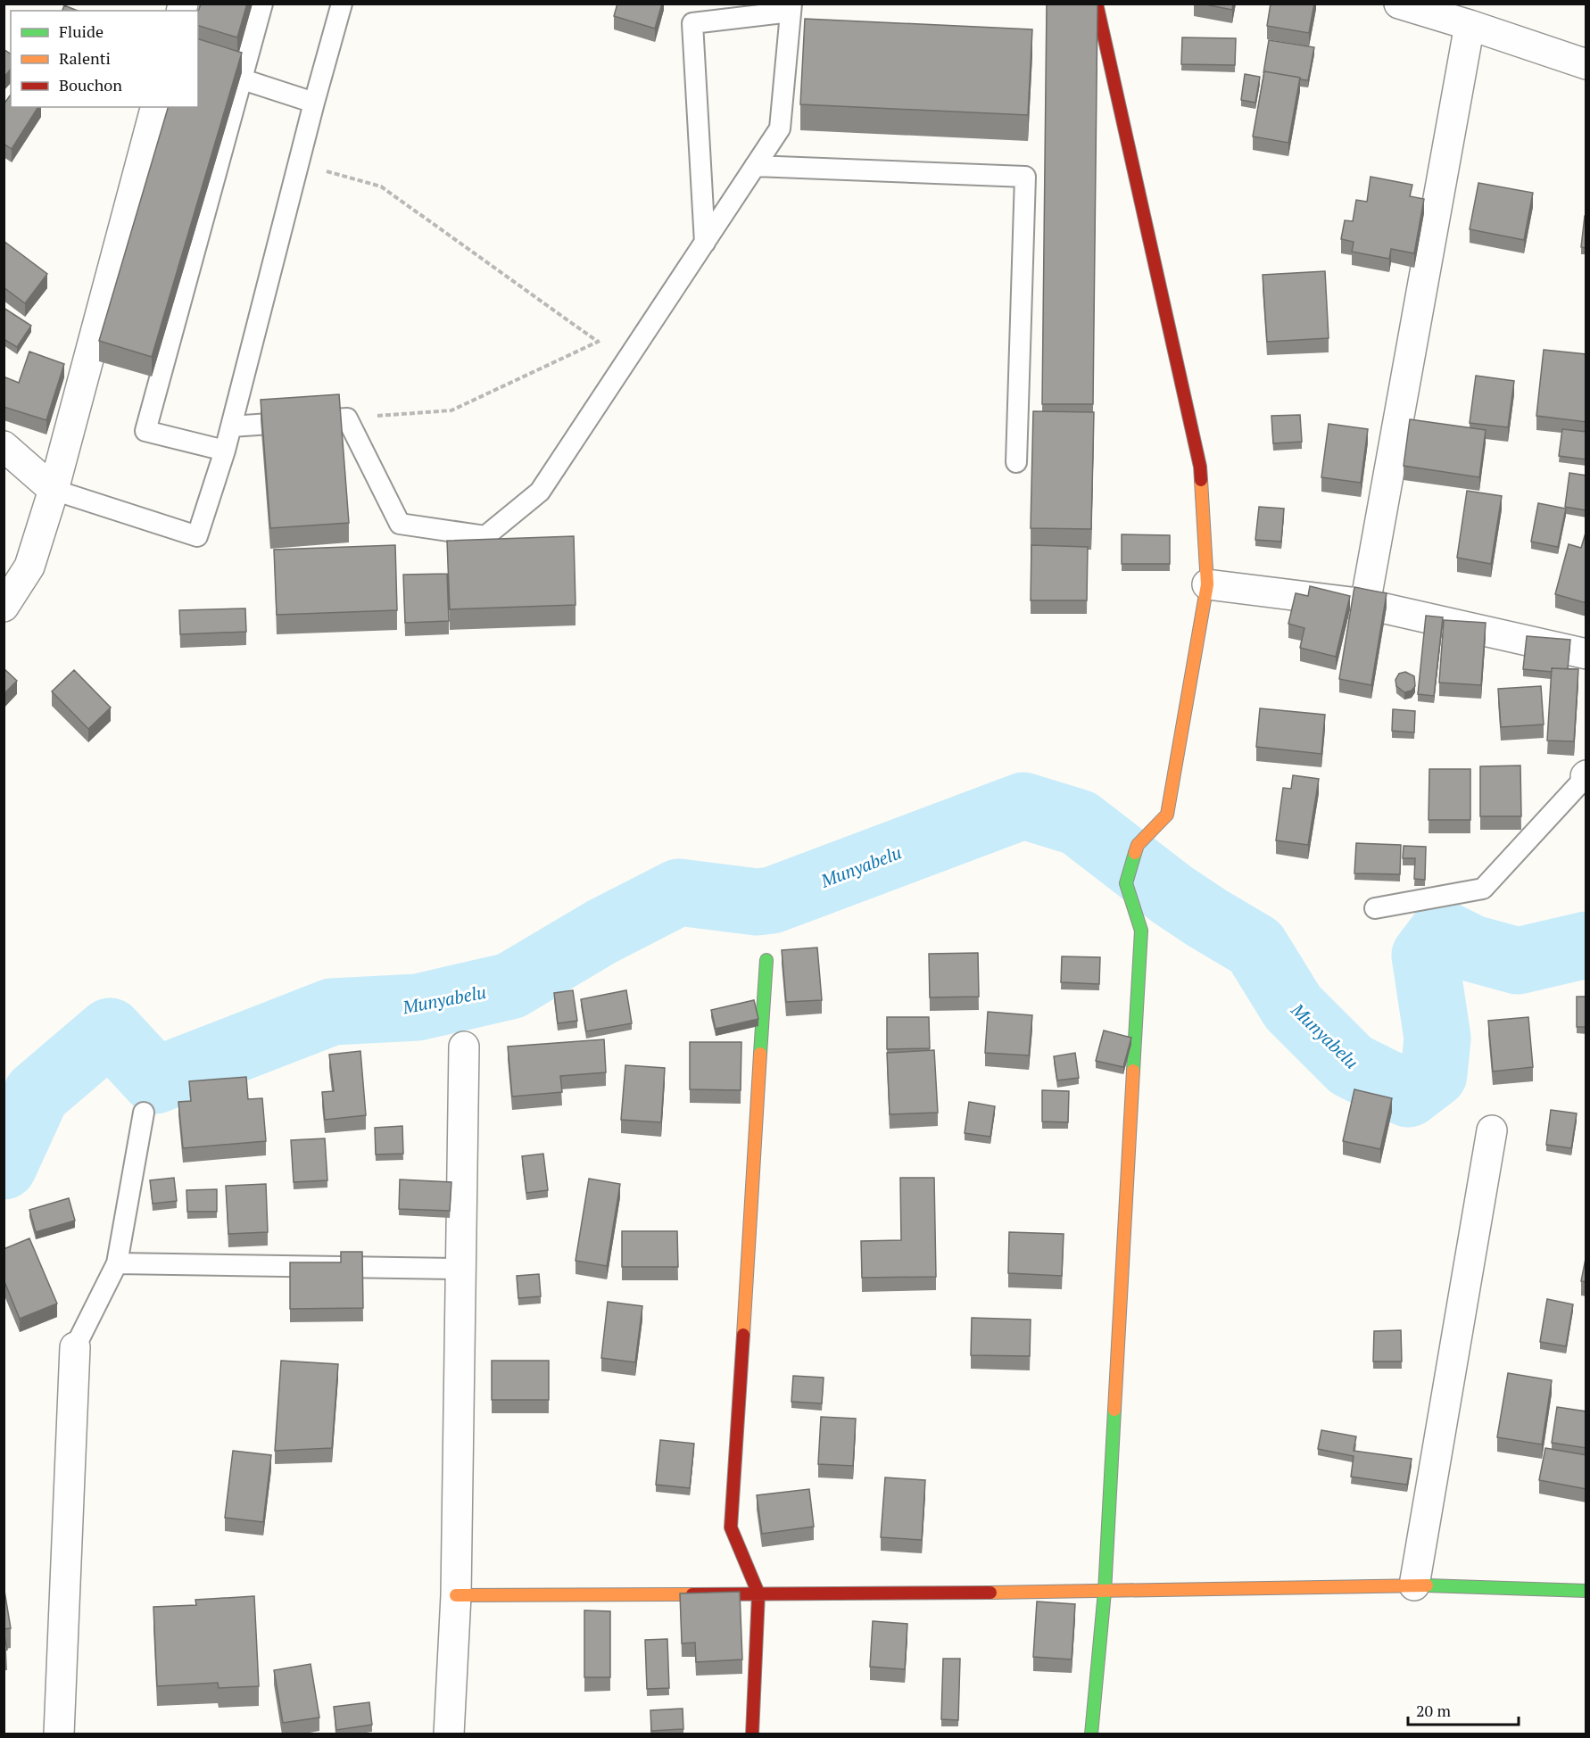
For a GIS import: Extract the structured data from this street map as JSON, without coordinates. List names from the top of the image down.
{
  "water": ["Munyabelu"],
  "legend": ["Fluide", "Ralenti", "Bouchon"],
  "scale_bar": "20 m"
}
